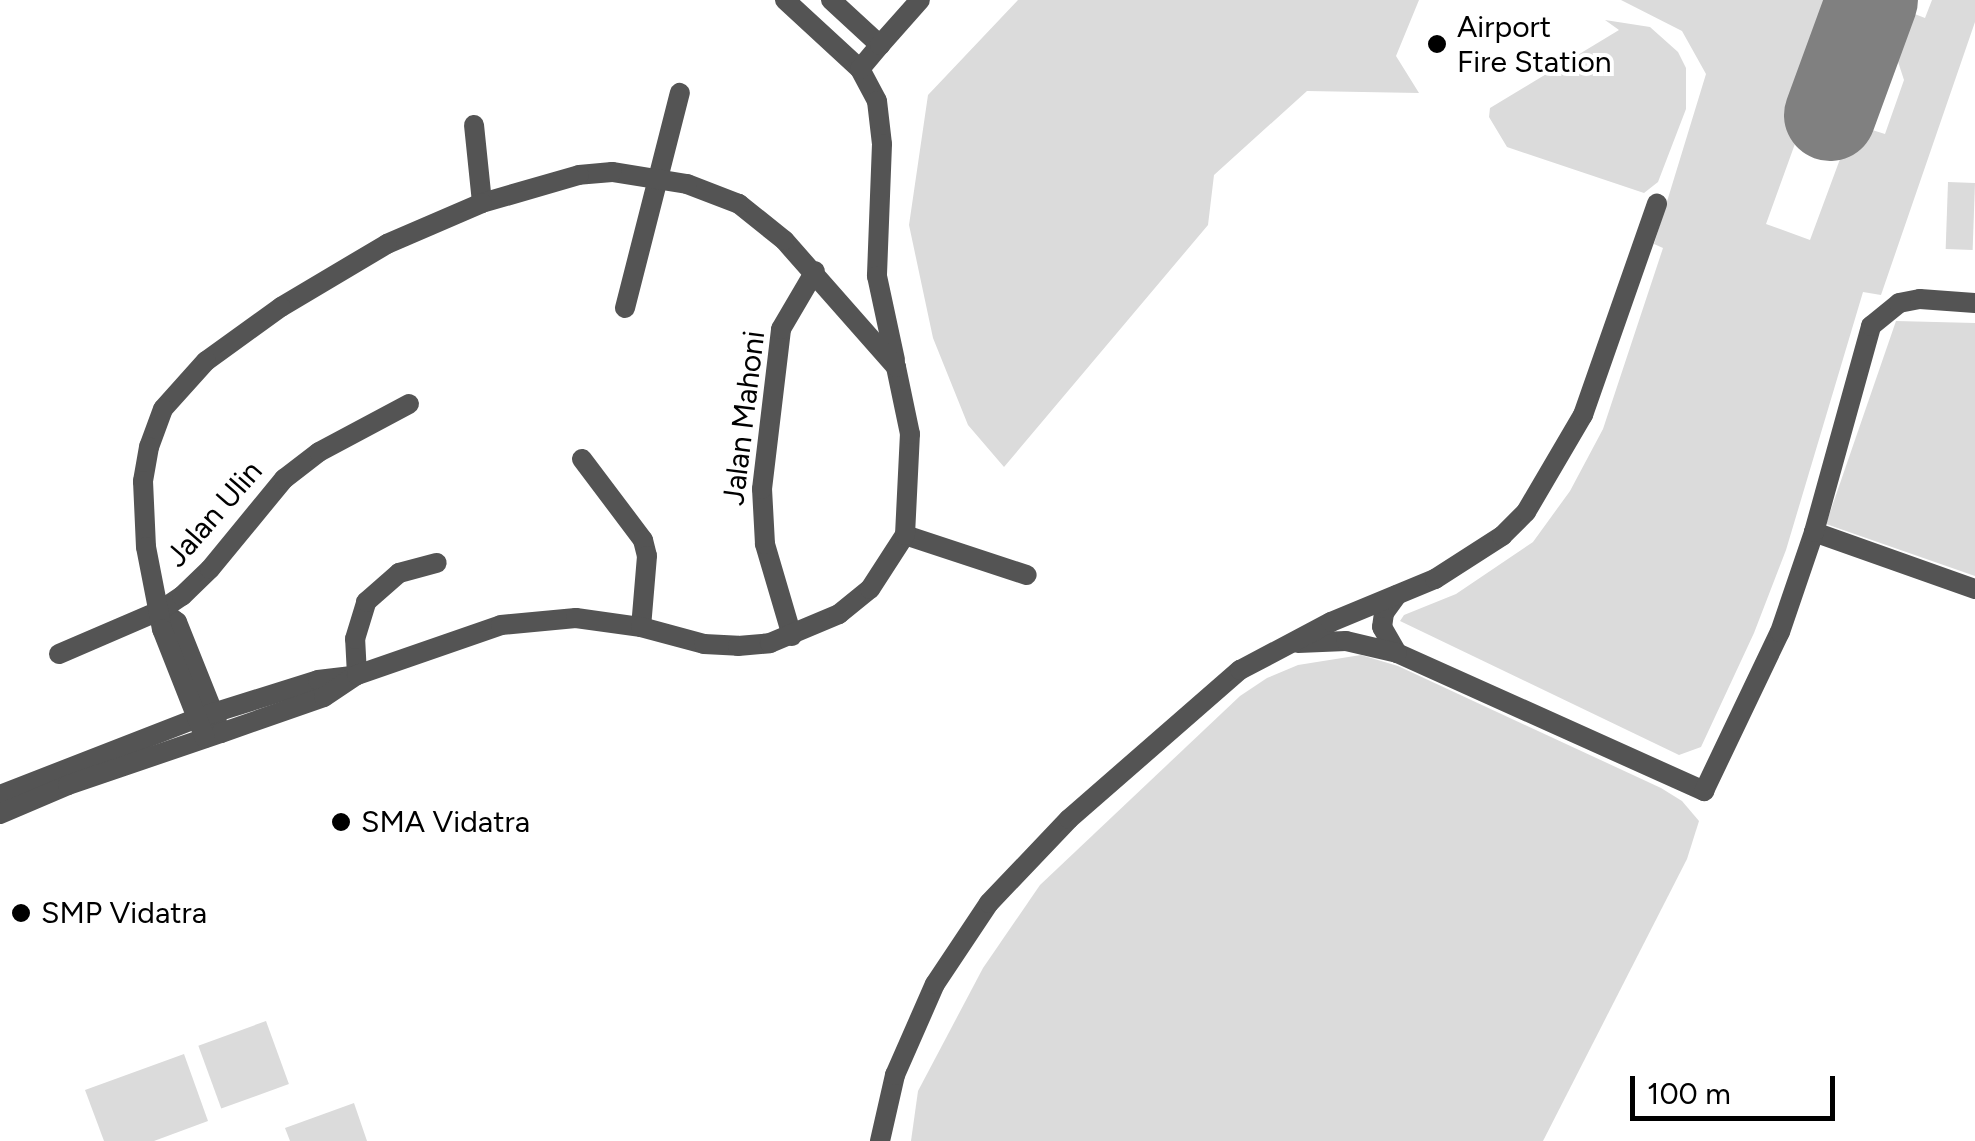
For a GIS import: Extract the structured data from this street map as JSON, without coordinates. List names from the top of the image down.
{
  "streets": {
    "street": ["Jalan Mahoni", "Jalan Ulin"]
  },
  "places": ["Airport Fire Station", "SMA Vidatra", "SMP Vidatra"],
  "scale_bar": "100 m"
}
